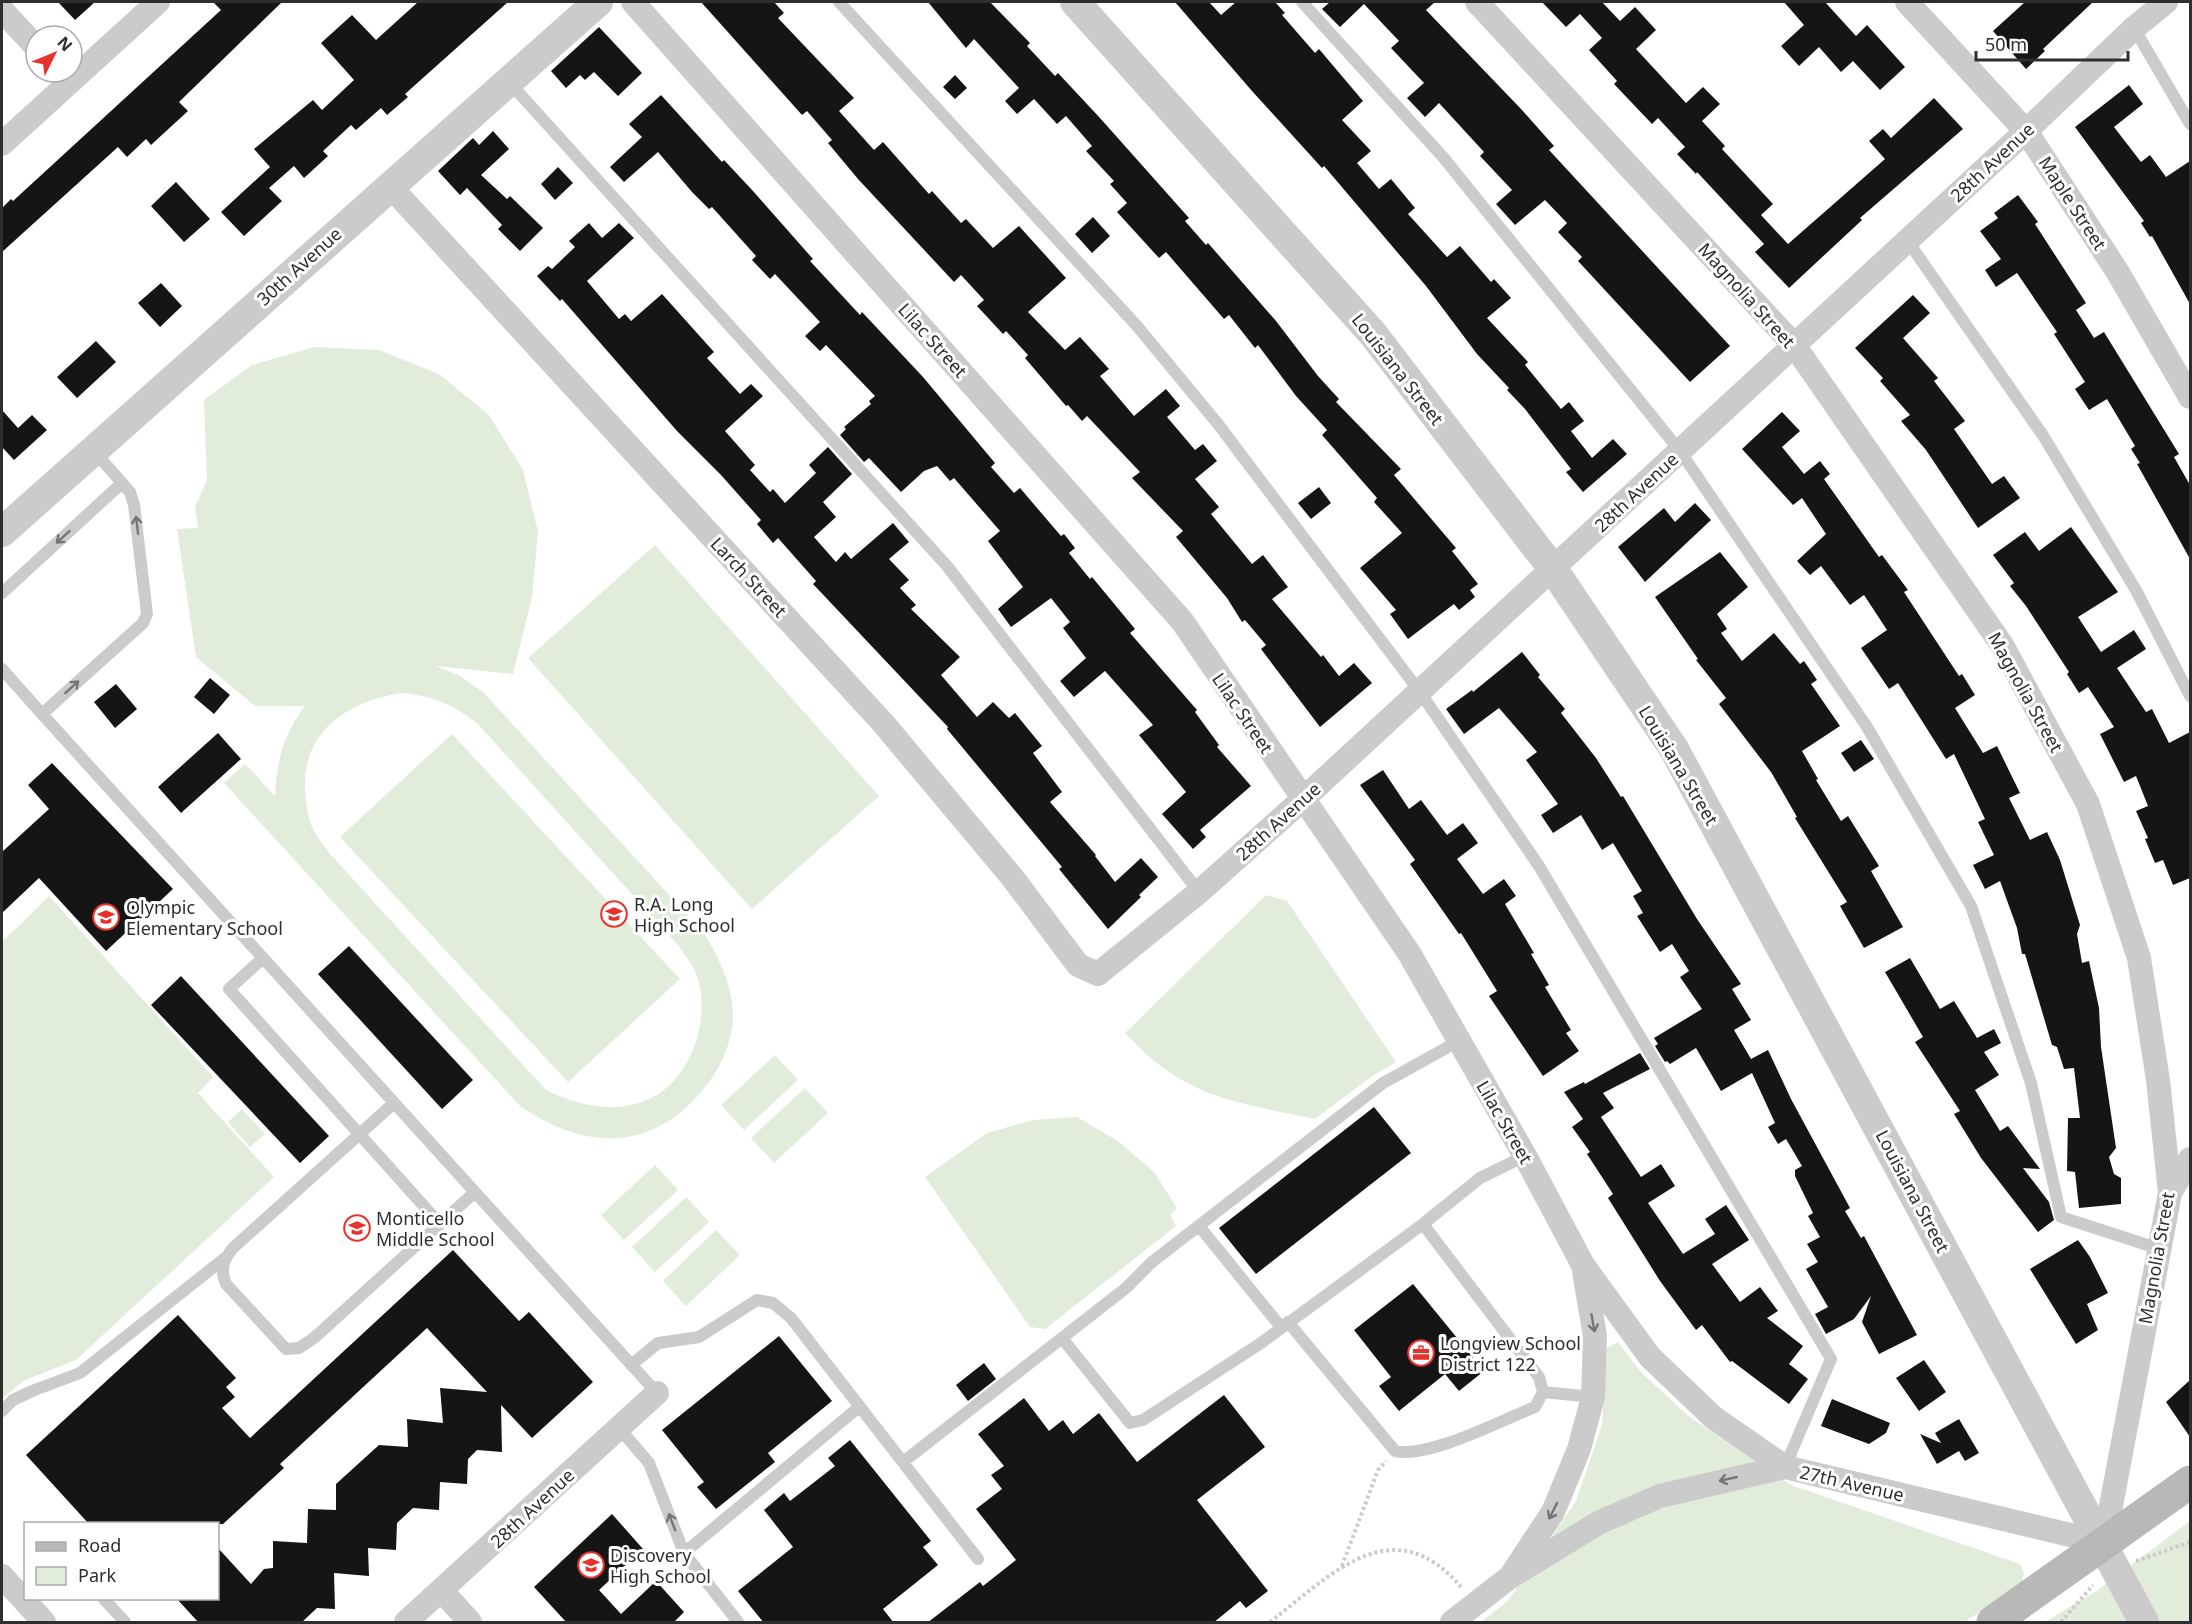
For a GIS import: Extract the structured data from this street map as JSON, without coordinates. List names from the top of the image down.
{
  "streets": {
    "street": [
      "28th Avenue",
      "Maple Street",
      "30th Avenue",
      "Magnolia Street",
      "Lilac Street",
      "Louisiana Street",
      "Larch Street",
      "27th Avenue"
    ]
  },
  "crossings": [
    ["28th Avenue", "Maple Street"],
    ["28th Avenue", "Magnolia Street"],
    ["28th Avenue", "Lilac Street"],
    ["28th Avenue", "Louisiana Street"],
    ["28th Avenue", "Larch Street"],
    ["30th Avenue", "Larch Street"],
    ["Magnolia Street", "Louisiana Street"],
    ["Magnolia Street", "27th Avenue"],
    ["Lilac Street", "27th Avenue"],
    ["Louisiana Street", "27th Avenue"]
  ],
  "one_way": ["27th Avenue"],
  "places": {
    "school or university": [
      "R.A. Long High School",
      "Olympic Elementary School",
      "Monticello Middle School",
      "Discovery High School"
    ],
    "office": ["Longview School District 122"]
  },
  "legend": ["Road", "Park"],
  "scale_bar": "50 m",
  "north": "top right"
}
